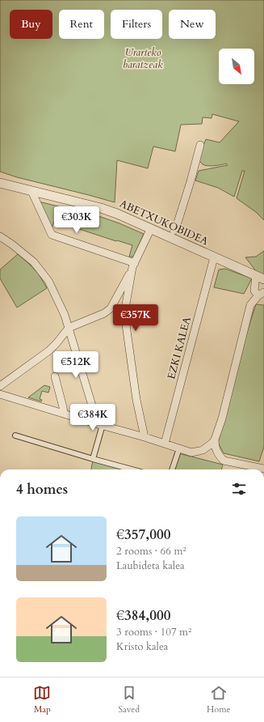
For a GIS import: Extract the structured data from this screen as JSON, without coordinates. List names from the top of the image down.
{
  "streets": {
    "street": ["ABETXUKOBIDEA", "EZKI KALEA"]
  },
  "crossings": [
    ["ABETXUKOBIDEA", "EZKI KALEA"]
  ],
  "parks": ["Urarteko baratzeak"],
  "north": "bottom right",
  "page": {
    "chip": [
      "Buy",
      "Rent",
      "Filters",
      "New"
    ],
    "price": [
      "€303K",
      "€357K",
      "€512K",
      "€384K"
    ],
    "heading": "4 homes",
    "list": [
      {
        "name": "€357,000",
        "note": "2 rooms · 66 m² · Laubideta kalea"
      },
      {
        "name": "€384,000",
        "note": "3 rooms · 107 m² · Kristo kalea"
      }
    ],
    "tabs": ["Map", "Saved", "Home"]
  }
}
